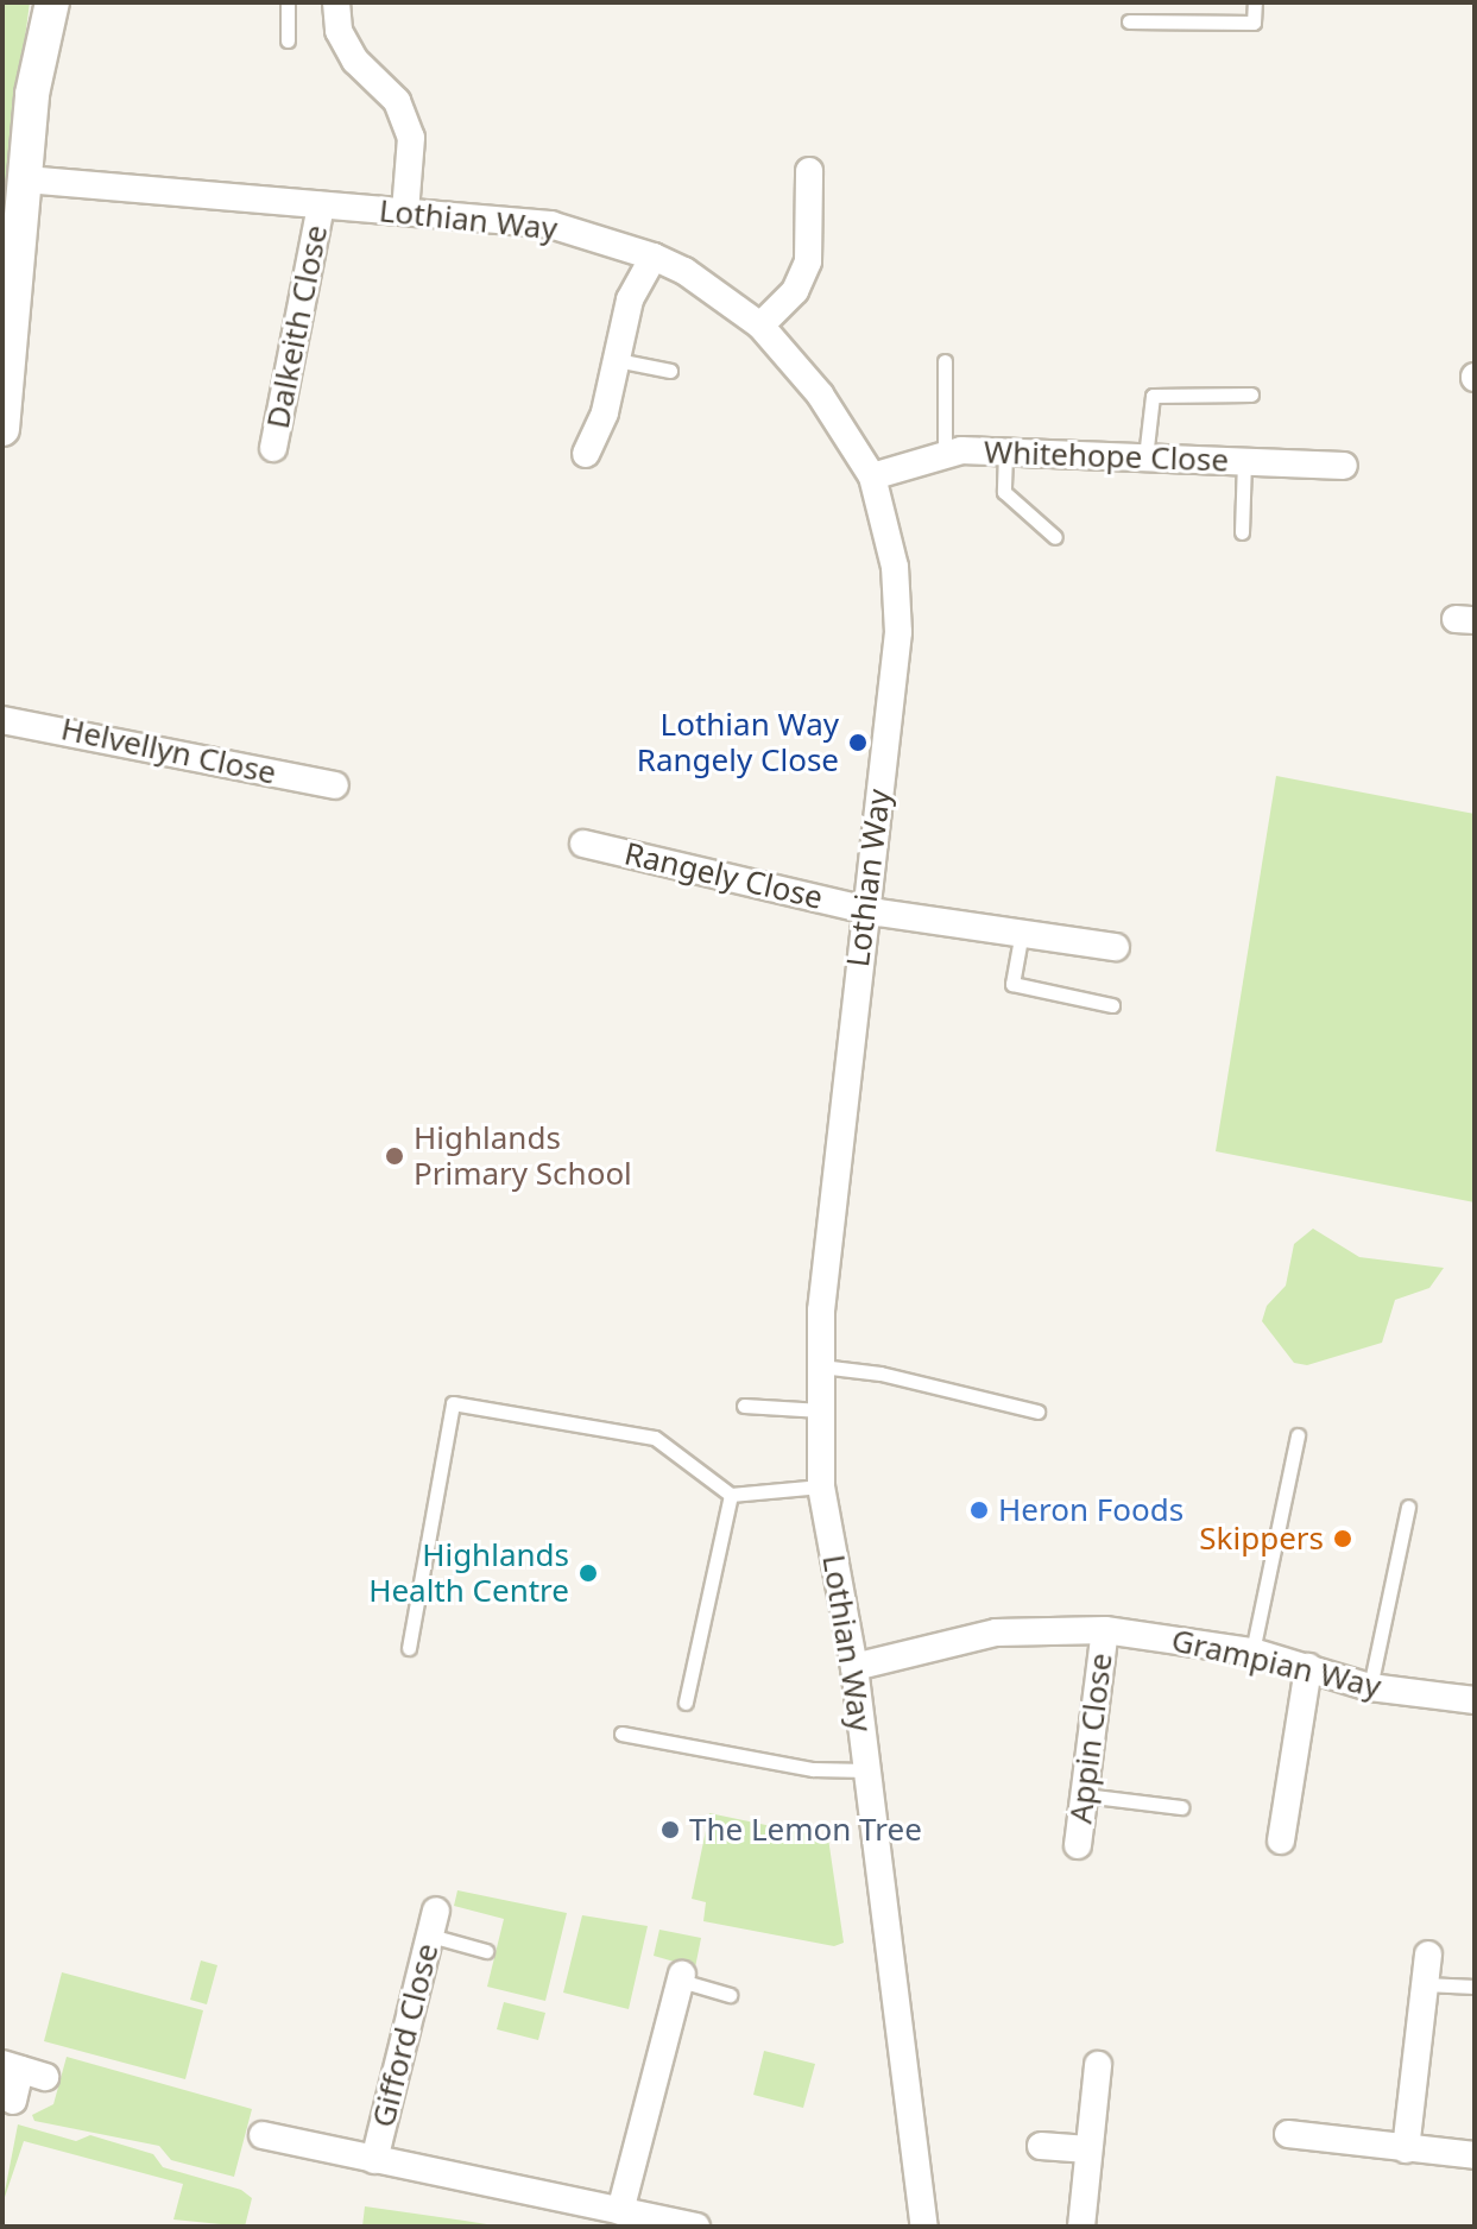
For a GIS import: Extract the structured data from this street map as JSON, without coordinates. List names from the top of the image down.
{
  "streets": {
    "street": [
      "Lothian Way",
      "Dalkeith Close",
      "Whitehope Close",
      "Helvellyn Close",
      "Rangely Close",
      "Grampian Way",
      "Appin Close",
      "Gifford Close"
    ]
  },
  "crossings": [
    ["Lothian Way", "Dalkeith Close"],
    ["Lothian Way", "Whitehope Close"],
    ["Lothian Way", "Rangely Close"],
    ["Lothian Way", "Grampian Way"],
    ["Grampian Way", "Appin Close"]
  ],
  "places": [
    "Lothian Way Rangely Close",
    "Highlands Primary School",
    "Heron Foods",
    "Skippers",
    "Highlands Health Centre",
    "The Lemon Tree"
  ]
}
